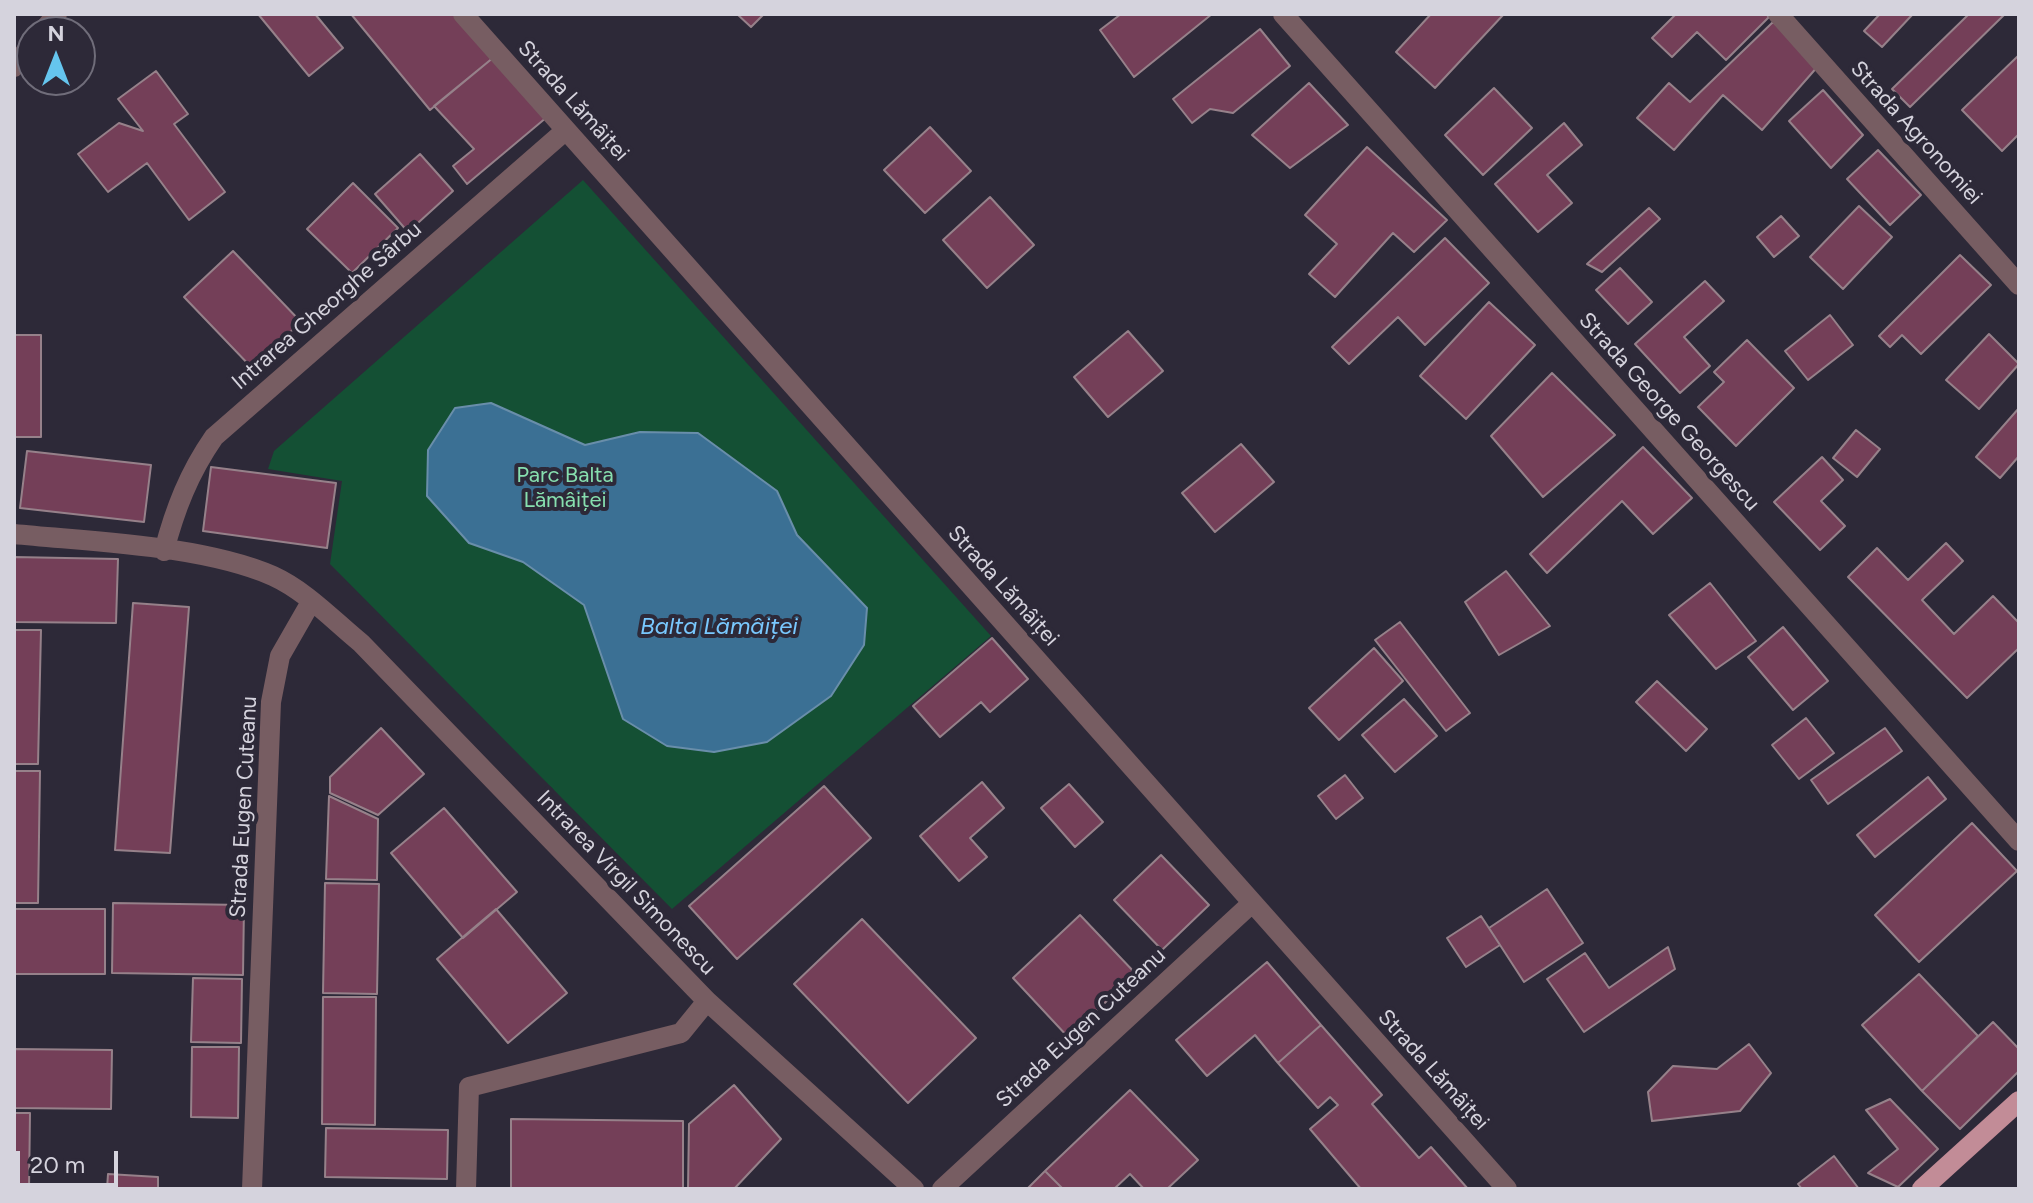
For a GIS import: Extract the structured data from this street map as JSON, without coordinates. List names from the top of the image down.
{
  "streets": {
    "street": [
      "Strada Lămâiței",
      "Strada Agronomiei",
      "Intrarea Gheorghe Sârbu",
      "Strada George Georgescu",
      "Strada Eugen Cuteanu",
      "Intrarea Virgil Simonescu"
    ]
  },
  "crossings": [
    ["Strada Lămâiței", "Intrarea Gheorghe Sârbu"],
    ["Strada Lămâiței", "Strada Eugen Cuteanu"],
    ["Strada Eugen Cuteanu", "Intrarea Virgil Simonescu"]
  ],
  "water": ["Balta Lămâiței"],
  "parks": ["Parc Balta Lămâiței"],
  "scale_bar": "20 m",
  "north": "top"
}
